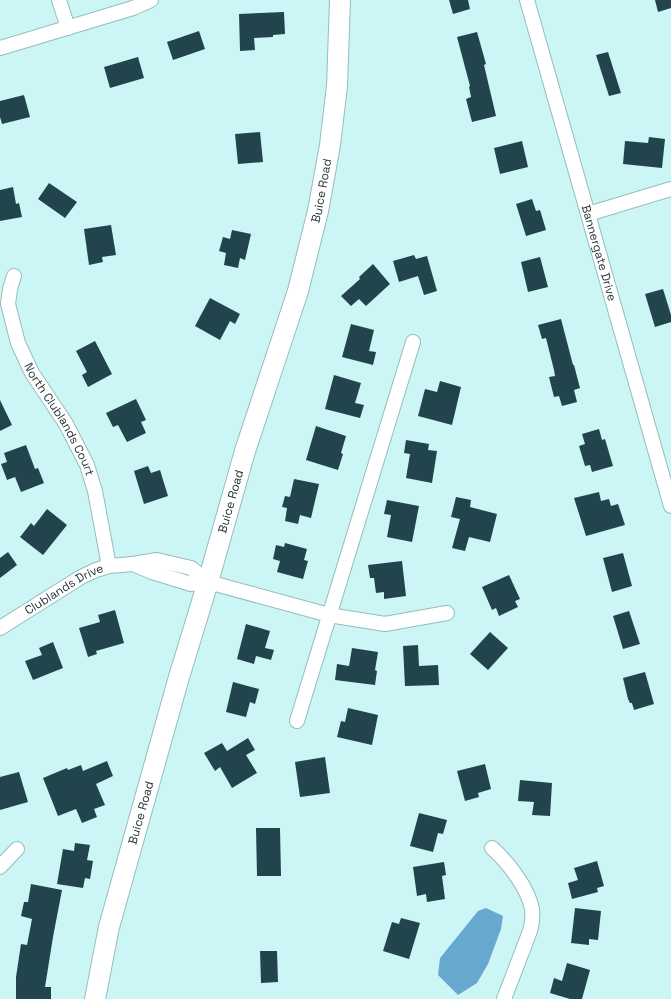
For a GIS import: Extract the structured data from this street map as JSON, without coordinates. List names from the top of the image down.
{
  "streets": {
    "street": [
      "Buice Road",
      "Bannergate Drive",
      "North Clublands Court",
      "Clublands Drive"
    ]
  },
  "crossings": [
    ["Buice Road", "Clublands Drive"],
    ["North Clublands Court", "Clublands Drive"]
  ]
}
